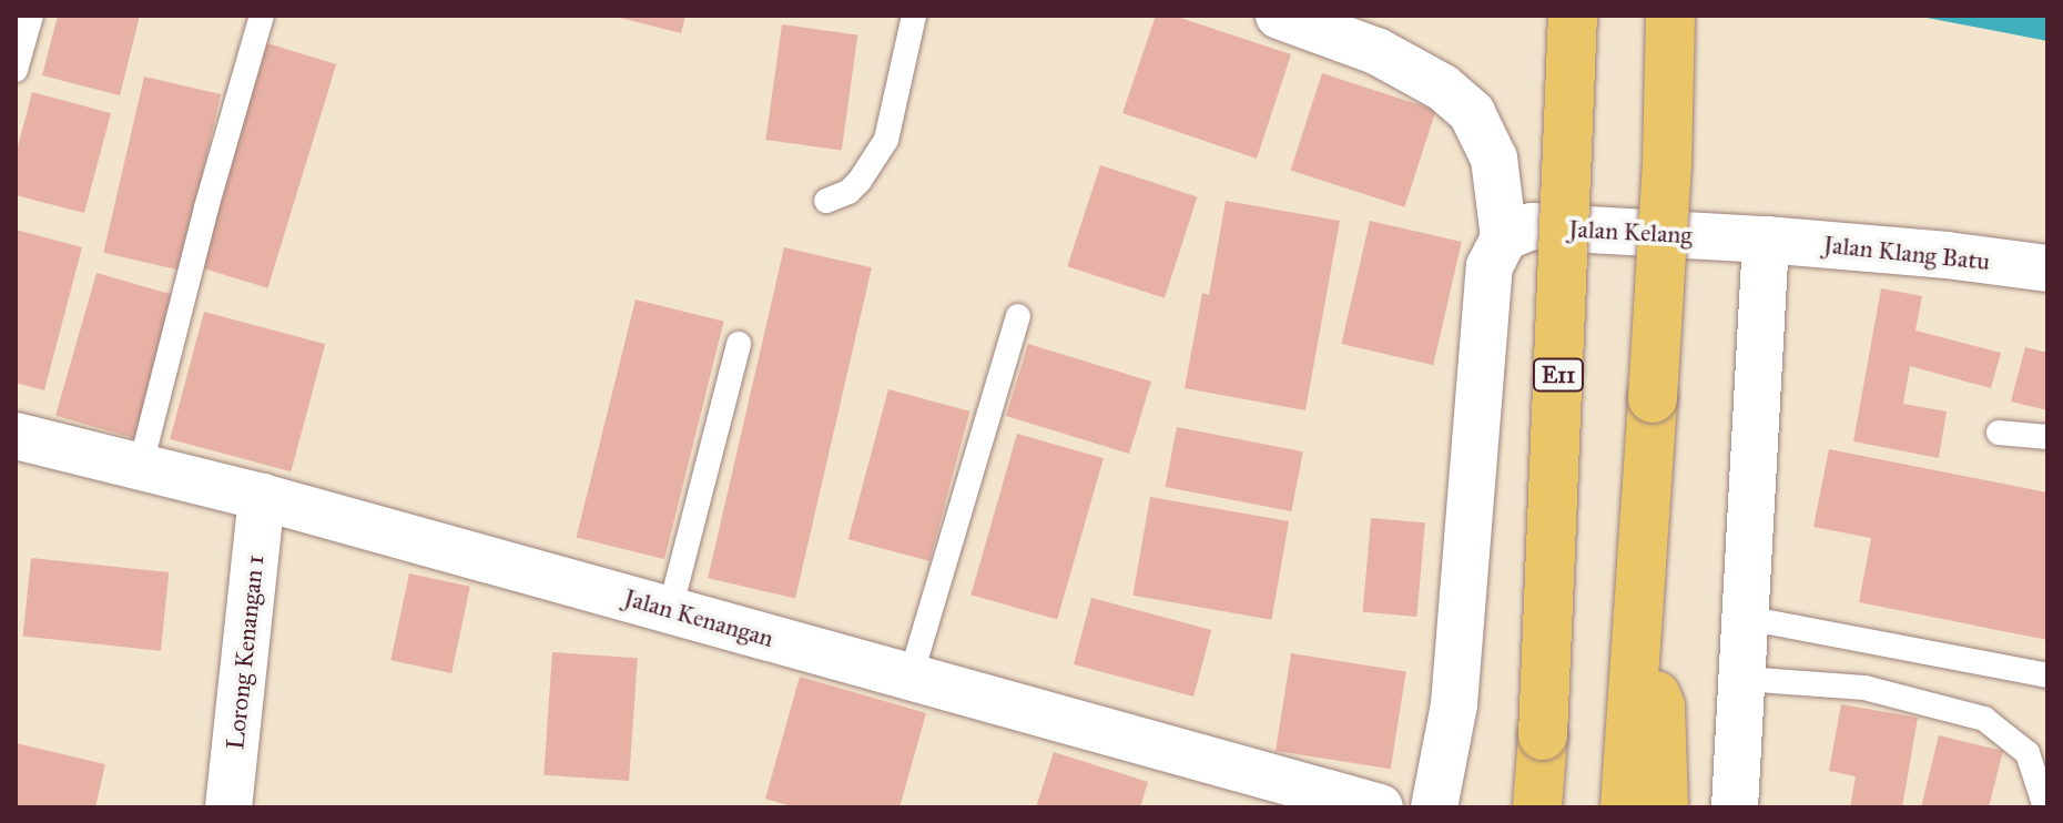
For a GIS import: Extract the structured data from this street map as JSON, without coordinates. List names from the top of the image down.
{
  "streets": {
    "highway": ["E11"],
    "street": [
      "Jalan Kelang",
      "Jalan Klang Batu",
      "Jalan Kenangan",
      "Lorong Kenangan 1"
    ]
  },
  "crossings": [
    ["Jalan Kelang", "Jalan Klang Batu"],
    ["Jalan Kenangan", "Lorong Kenangan 1"]
  ]
}
